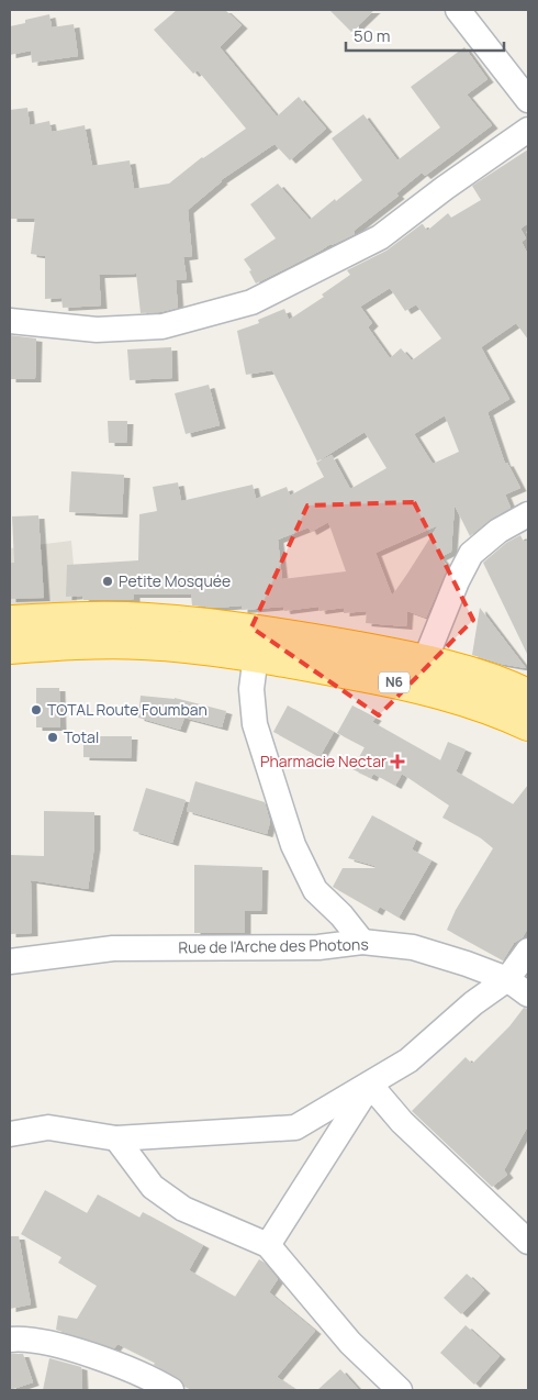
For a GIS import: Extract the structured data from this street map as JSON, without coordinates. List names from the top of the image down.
{
  "streets": {
    "highway": ["N6"],
    "street": ["Rue de l'Arche des Photons"]
  },
  "places": {
    "other": ["Petite Mosquée", "TOTAL Route Foumban", "Total"],
    "health": ["Pharmacie Nectar"]
  },
  "scale_bar": "50 m"
}
